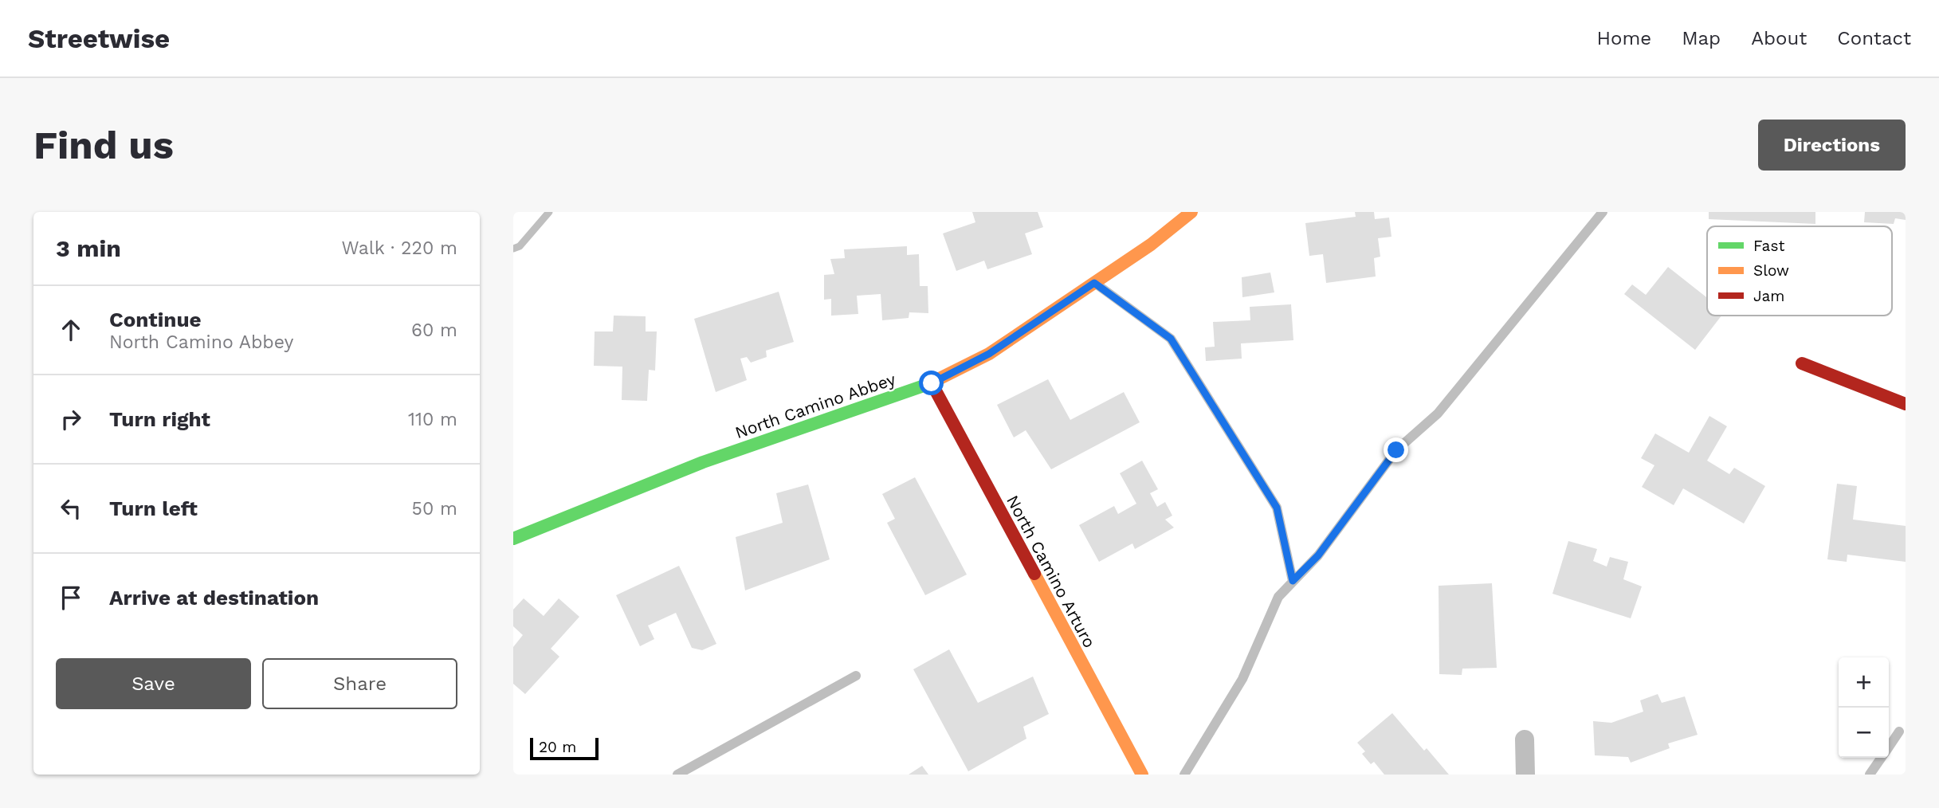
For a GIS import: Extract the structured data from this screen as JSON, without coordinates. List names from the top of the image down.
{
  "streets": {
    "street": ["North Camino Abbey", "North Camino Arturo"]
  },
  "crossings": [
    ["North Camino Abbey", "North Camino Arturo"]
  ],
  "legend": ["Fast", "Slow", "Jam"],
  "scale_bar": "20 m",
  "page": {
    "header": "Streetwise",
    "nav": [
      "Home",
      "Map",
      "About",
      "Contact"
    ],
    "buttons": [
      "Directions",
      ["Save", "Share"]
    ],
    "title": "Find us",
    "heading": ["3 min", "Walk · 220 m"],
    "list": [
      ["Continue", "North Camino Abbey", "60 m"],
      ["Turn right", "110 m"],
      ["Turn left", "50 m"],
      "Arrive at destination"
    ],
    "map_buttons": ["+", "−"],
    "scale": "20 m"
  }
}
